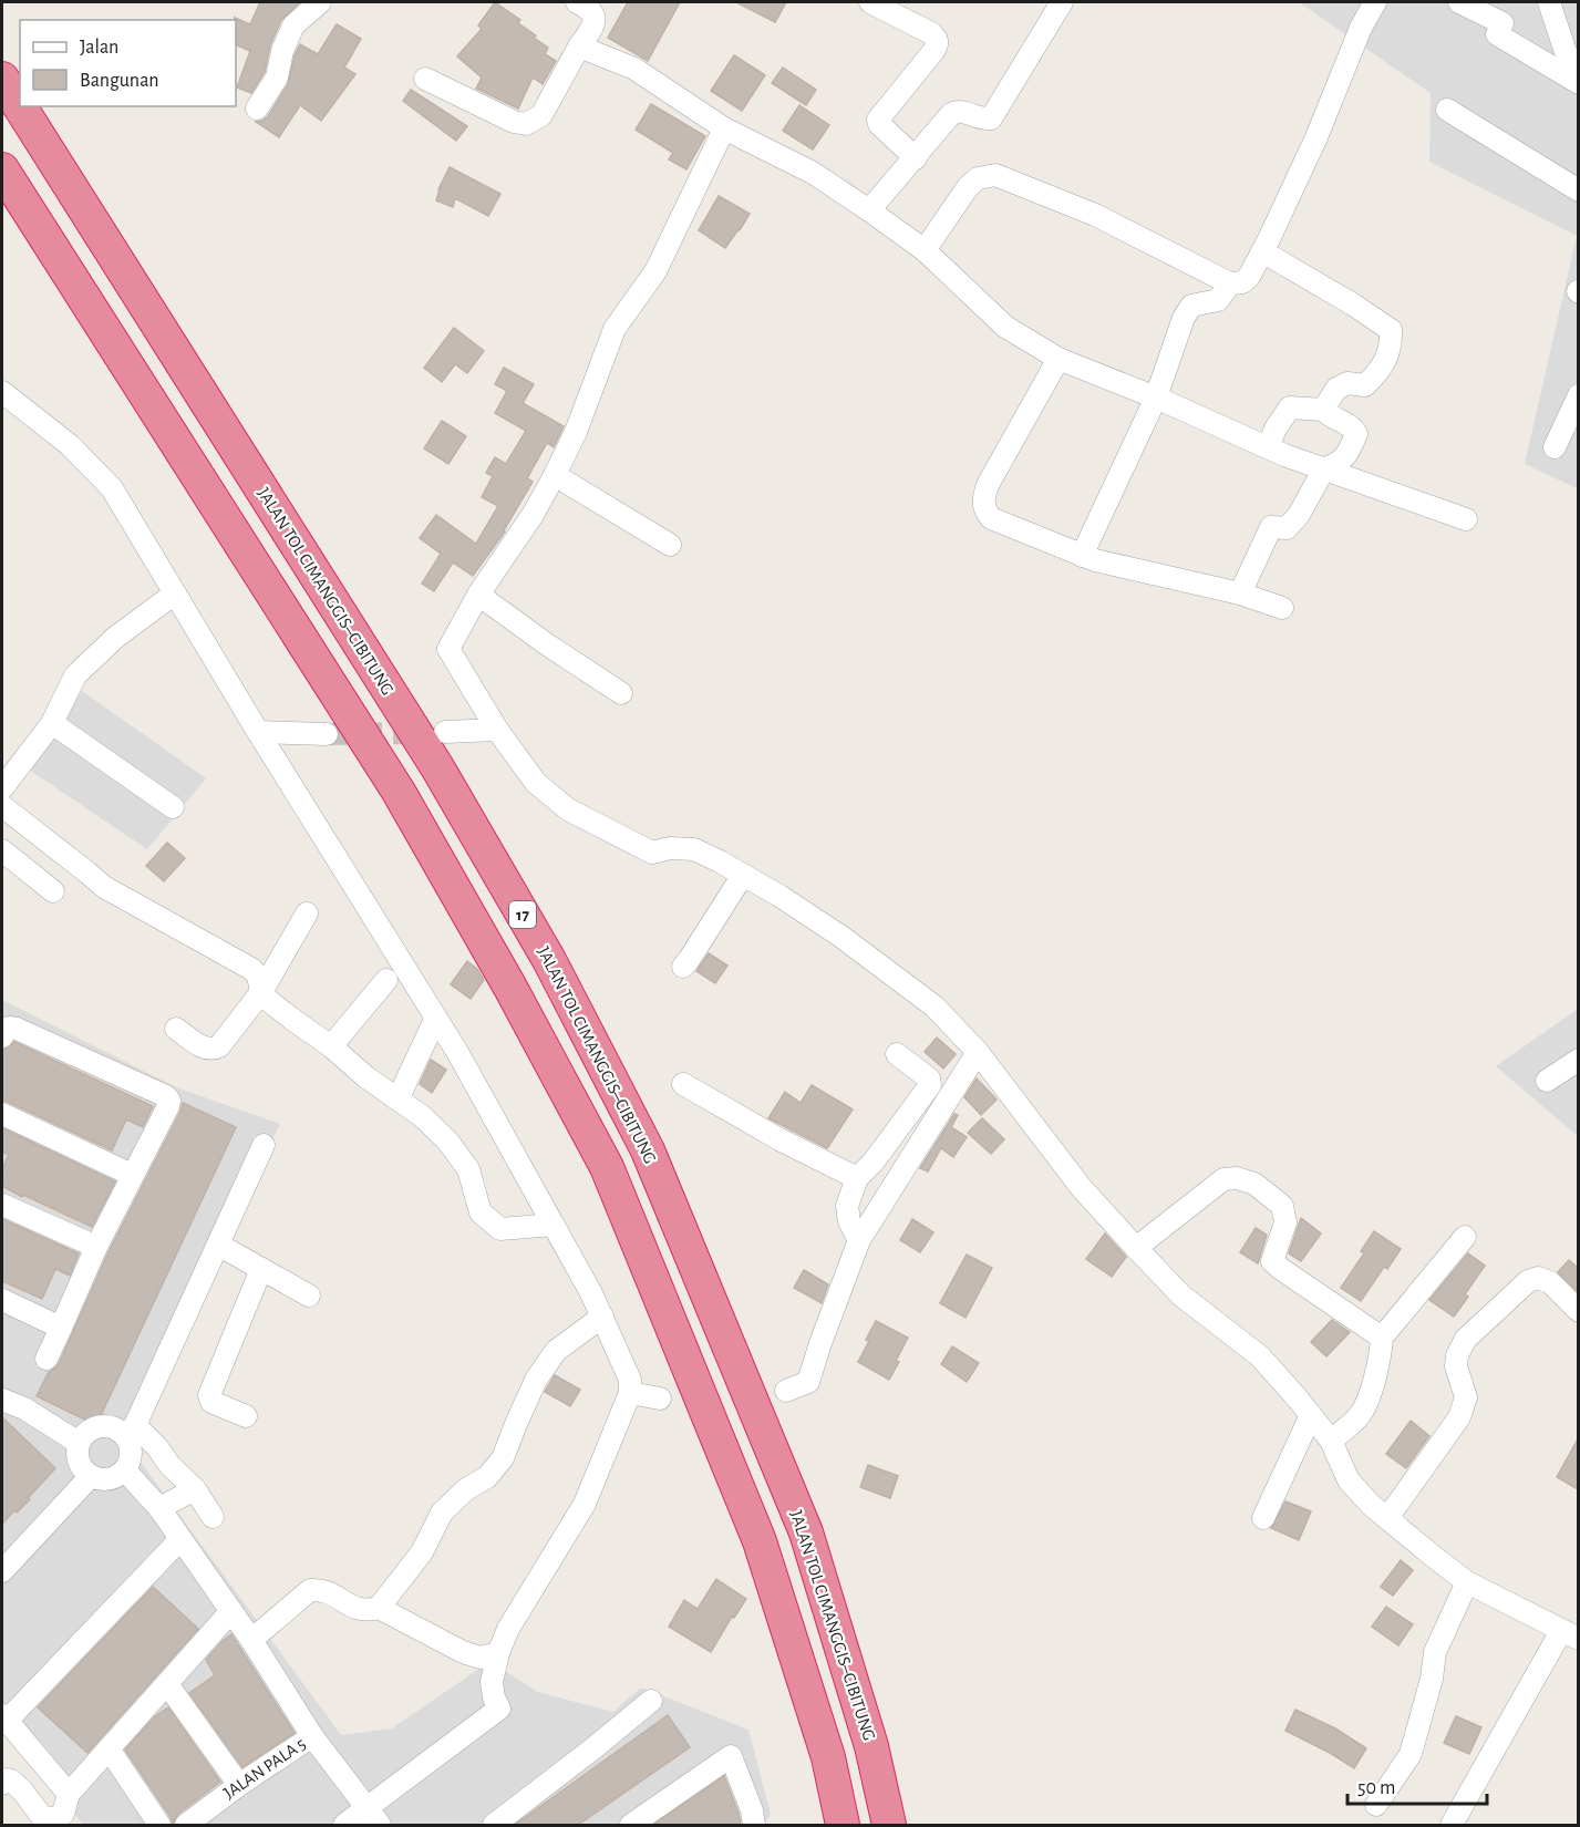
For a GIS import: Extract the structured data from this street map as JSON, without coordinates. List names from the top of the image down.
{
  "streets": {
    "highway": ["JALAN TOL CIMANGGIS–CIBITUNG", "17"],
    "street": ["JALAN PALA 5"]
  },
  "legend": ["Jalan", "Bangunan"],
  "scale_bar": "50 m"
}
